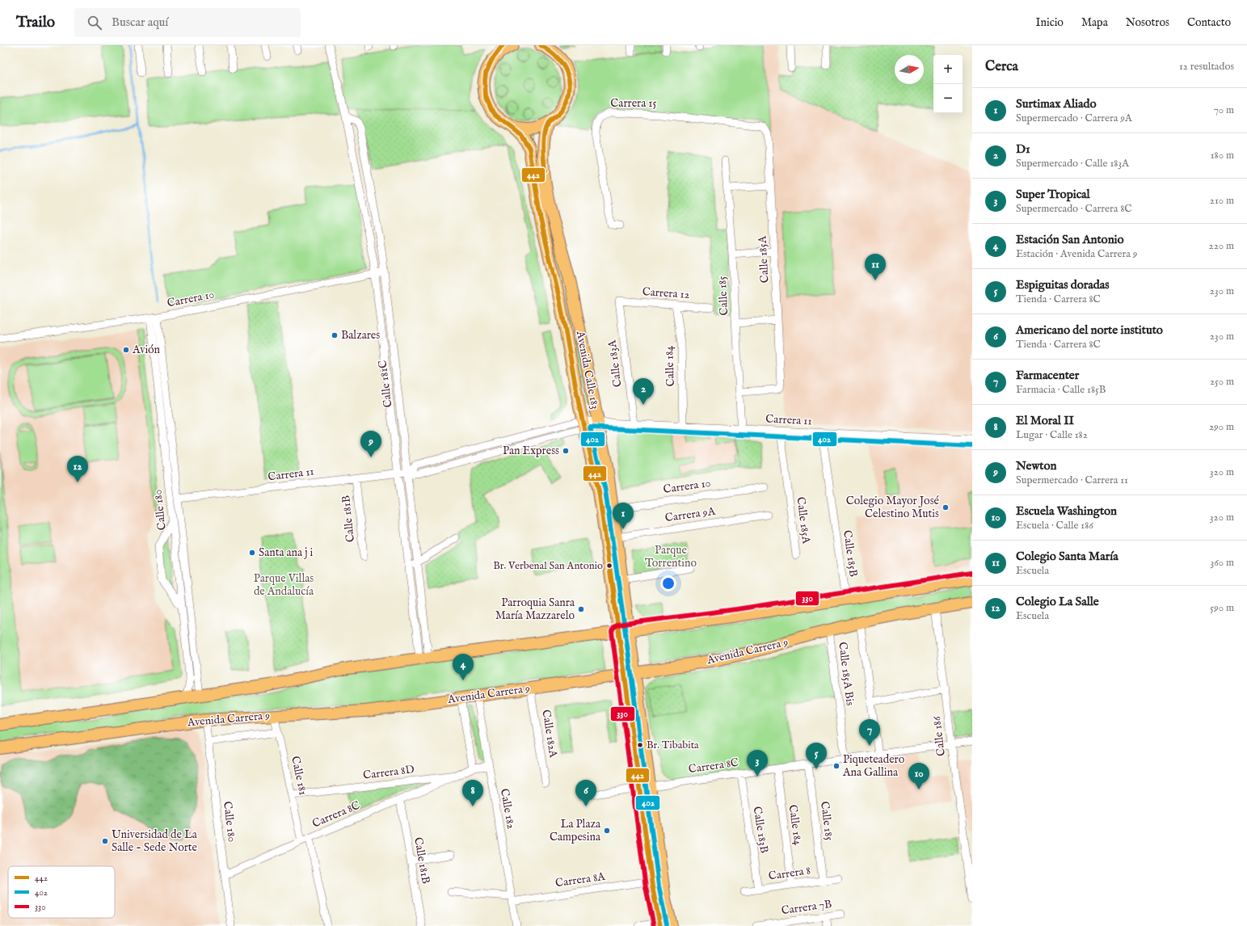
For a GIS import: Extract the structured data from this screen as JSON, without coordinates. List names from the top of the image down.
{
  "streets": {
    "main road": ["Avenida Calle 183", "Avenida Carrera 9"],
    "street": [
      "Carrera 15",
      "Calle 185A",
      "Carrera 12",
      "Calle 185",
      "Carrera 10",
      "Calle 183A",
      "Calle 184",
      "Calle 181C",
      "Carrera 11",
      "Calle 180",
      "Carrera 9A",
      "Calle 181B",
      "Calle 185B",
      "Calle 185A Bis",
      "Calle 182A",
      "Calle 186",
      "Carrera 8C",
      "Carrera 8D",
      "Calle 181",
      "Calle 182",
      "Calle 183B",
      "Carrera 8",
      "Carrera 8A",
      "Carrera 7B"
    ]
  },
  "crossings": [
    ["Carrera 15", "Calle 185A"],
    ["Calle 185A", "Calle 185"],
    ["Calle 185A", "Carrera 11"],
    ["Carrera 12", "Calle 183A"],
    ["Carrera 12", "Calle 184"],
    ["Calle 185", "Carrera 11"],
    ["Calle 185", "Carrera 8C"],
    ["Calle 185", "Carrera 8"],
    ["Carrera 10", "Avenida Calle 183"],
    ["Carrera 10", "Calle 181C"],
    ["Carrera 10", "Calle 180"],
    ["Calle 183A", "Carrera 11"],
    ["Calle 184", "Carrera 11"],
    ["Calle 184", "Carrera 8C"],
    ["Calle 184", "Carrera 8"],
    ["Avenida Calle 183", "Carrera 11"],
    ["Avenida Calle 183", "Carrera 9A"],
    ["Avenida Calle 183", "Avenida Carrera 9"],
    ["Avenida Calle 183", "Carrera 8C"],
    ["Avenida Calle 183", "Carrera 8A"],
    ["Calle 181C", "Carrera 11"],
    ["Carrera 11", "Calle 180"],
    ["Carrera 11", "Calle 181B"],
    ["Carrera 11", "Calle 185B"],
    ["Calle 180", "Avenida Carrera 9"],
    ["Calle 180", "Carrera 8C"],
    ["Calle 181B", "Carrera 8C"],
    ["Avenida Carrera 9", "Calle 185A Bis"],
    ["Avenida Carrera 9", "Calle 182A"],
    ["Avenida Carrera 9", "Calle 186"],
    ["Avenida Carrera 9", "Calle 181"],
    ["Avenida Carrera 9", "Calle 182"],
    ["Calle 185A Bis", "Carrera 8C"],
    ["Calle 186", "Carrera 8C"],
    ["Carrera 8C", "Carrera 8D"],
    ["Carrera 8C", "Calle 181"],
    ["Carrera 8C", "Calle 183B"],
    ["Carrera 8D", "Calle 181"],
    ["Carrera 8D", "Calle 182"],
    ["Calle 182", "Carrera 8A"],
    ["Calle 183B", "Carrera 8"]
  ],
  "parks": ["Parque Torrentino", "Parque Villas de Andalucía"],
  "places": [
    "Balzares",
    "Avión",
    "Pan Express",
    "Colegio Mayor José Celestino Mutis",
    "Santa ana j i",
    "Br. Verbenal San Antonio",
    "Parroquia Sanra María Mazzarelo",
    "Br. Tibabita",
    "Piqueteadero Ana Gallina",
    "La Plaza Campesina",
    "Universidad de La Salle - Sede Norte"
  ],
  "lines": ["transit line 442", "transit line 402", "transit line 330"],
  "legend": ["442", "402", "330"],
  "north": "right",
  "page": {
    "header": "Trailo",
    "search": "Buscar aquí",
    "nav": [
      "Inicio",
      "Mapa",
      "Nosotros",
      "Contacto"
    ],
    "heading": ["Cerca", "12 resultados"],
    "map_buttons": ["+", "−"],
    "list": [
      {
        "mark": "1",
        "name": "Surtimax Aliado",
        "note": "Supermercado · Carrera 9A",
        "value": "70 m"
      },
      {
        "mark": "2",
        "name": "D1",
        "note": "Supermercado · Calle 183A",
        "value": "180 m"
      },
      {
        "mark": "3",
        "name": "Super Tropical",
        "note": "Supermercado · Carrera 8C",
        "value": "210 m"
      },
      {
        "mark": "4",
        "name": "Estación San Antonio",
        "note": "Estación · Avenida Carrera 9",
        "value": "220 m"
      },
      {
        "mark": "5",
        "name": "Espiguitas doradas",
        "note": "Tienda · Carrera 8C",
        "value": "230 m"
      },
      {
        "mark": "6",
        "name": "Americano del norte instituto",
        "note": "Tienda · Carrera 8C",
        "value": "230 m"
      },
      {
        "mark": "7",
        "name": "Farmacenter",
        "note": "Farmacia · Calle 185B",
        "value": "250 m"
      },
      {
        "mark": "8",
        "name": "El Moral II",
        "note": "Lugar · Calle 182",
        "value": "290 m"
      },
      {
        "mark": "9",
        "name": "Newton",
        "note": "Supermercado · Carrera 11",
        "value": "320 m"
      },
      {
        "mark": "10",
        "name": "Escuela Washington",
        "note": "Escuela · Calle 186",
        "value": "320 m"
      },
      {
        "mark": "11",
        "name": "Colegio Santa María",
        "note": "Escuela",
        "value": "360 m"
      },
      {
        "mark": "12",
        "name": "Colegio La Salle",
        "note": "Escuela",
        "value": "590 m"
      }
    ],
    "pins": [
      "11",
      "2",
      "9",
      "12",
      "1",
      "4",
      "7",
      "5",
      "3",
      "10",
      "6",
      "8"
    ]
  }
}
